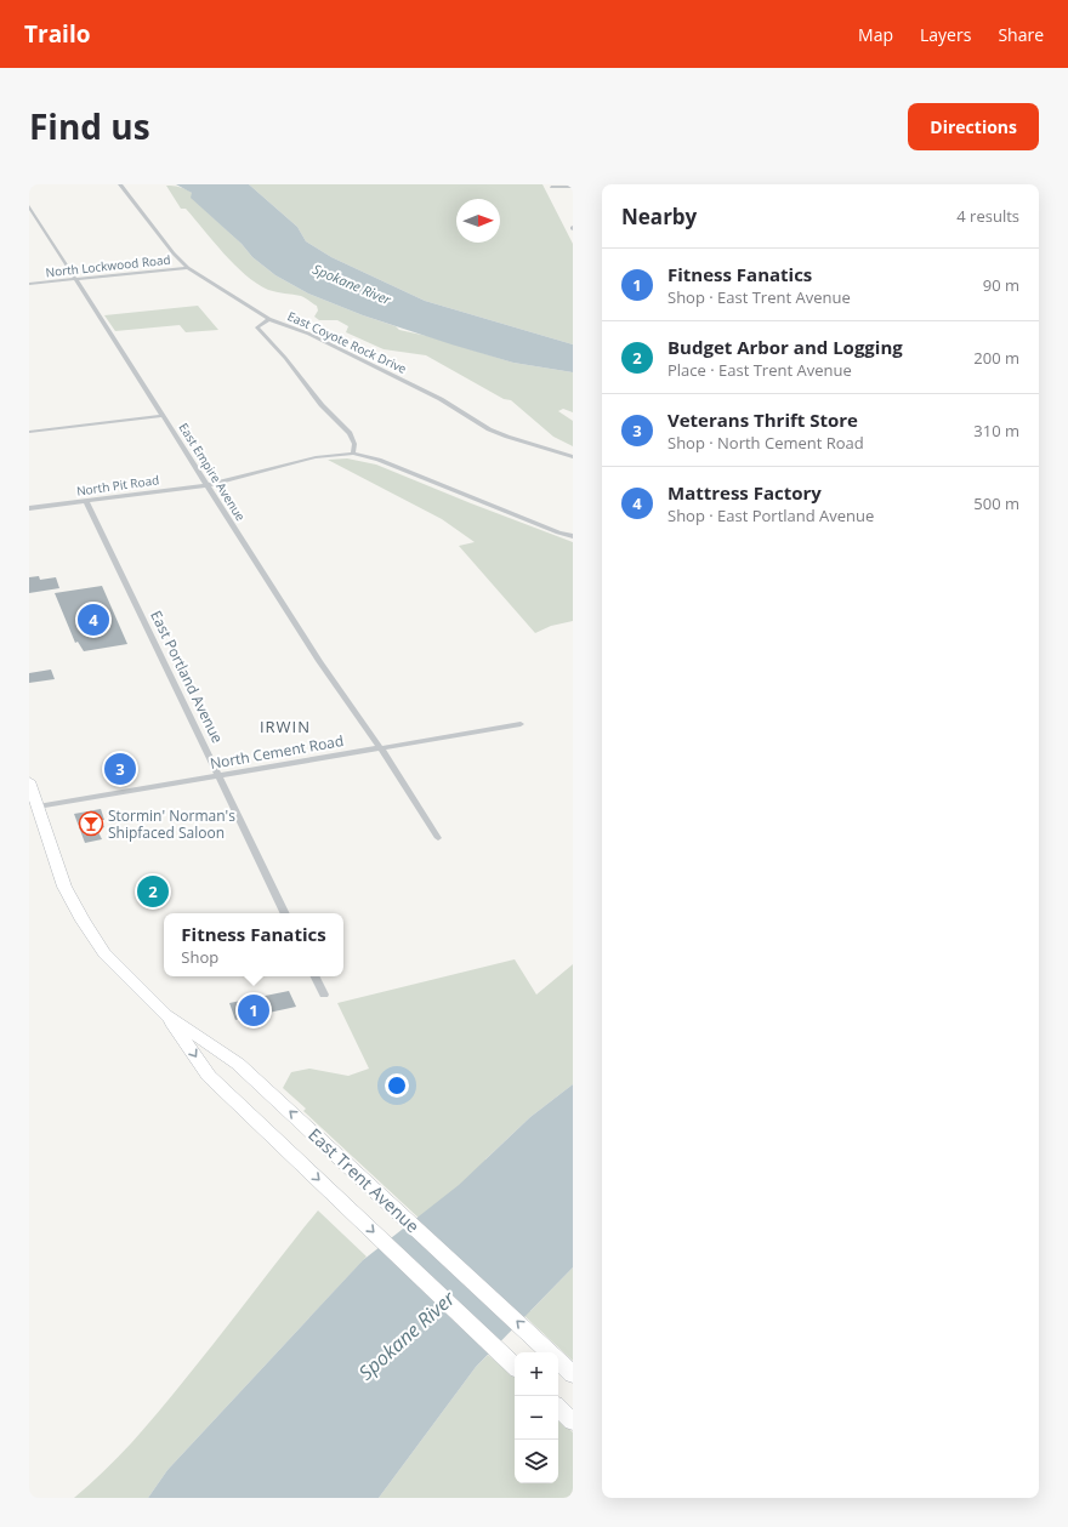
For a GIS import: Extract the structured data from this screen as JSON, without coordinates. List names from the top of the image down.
{
  "streets": {
    "main road": ["East Trent Avenue"],
    "street": [
      "North Lockwood Road",
      "East Coyote Rock Drive",
      "East Empire Avenue",
      "North Pit Road",
      "East Portland Avenue",
      "North Cement Road"
    ]
  },
  "crossings": [
    ["North Lockwood Road", "East Coyote Rock Drive"],
    ["North Lockwood Road", "East Empire Avenue"],
    ["East Empire Avenue", "North Pit Road"],
    ["East Empire Avenue", "North Cement Road"],
    ["North Pit Road", "East Portland Avenue"],
    ["East Portland Avenue", "North Cement Road"],
    ["North Cement Road", "East Trent Avenue"]
  ],
  "districts": ["IRWIN"],
  "water": ["Spokane River"],
  "places": {
    "bar": ["Stormin' Norman's Shipfaced Saloon"]
  },
  "north": "right",
  "page": {
    "header": "Trailo",
    "nav": ["Map", "Layers", "Share"],
    "title": "Find us",
    "buttons": "Directions",
    "heading": ["Nearby", "4 results"],
    "list": [
      {
        "mark": "1",
        "name": "Fitness Fanatics",
        "note": "Shop · East Trent Avenue",
        "value": "90 m"
      },
      {
        "mark": "2",
        "name": "Budget Arbor and Logging",
        "note": "Place · East Trent Avenue",
        "value": "200 m"
      },
      {
        "mark": "3",
        "name": "Veterans Thrift Store",
        "note": "Shop · North Cement Road",
        "value": "310 m"
      },
      {
        "mark": "4",
        "name": "Mattress Factory",
        "note": "Shop · East Portland Avenue",
        "value": "500 m"
      }
    ],
    "pins": [
      "4",
      "3",
      "2",
      "1"
    ],
    "popup": ["Fitness Fanatics", "Shop"],
    "map_buttons": ["+", "−"]
  }
}
